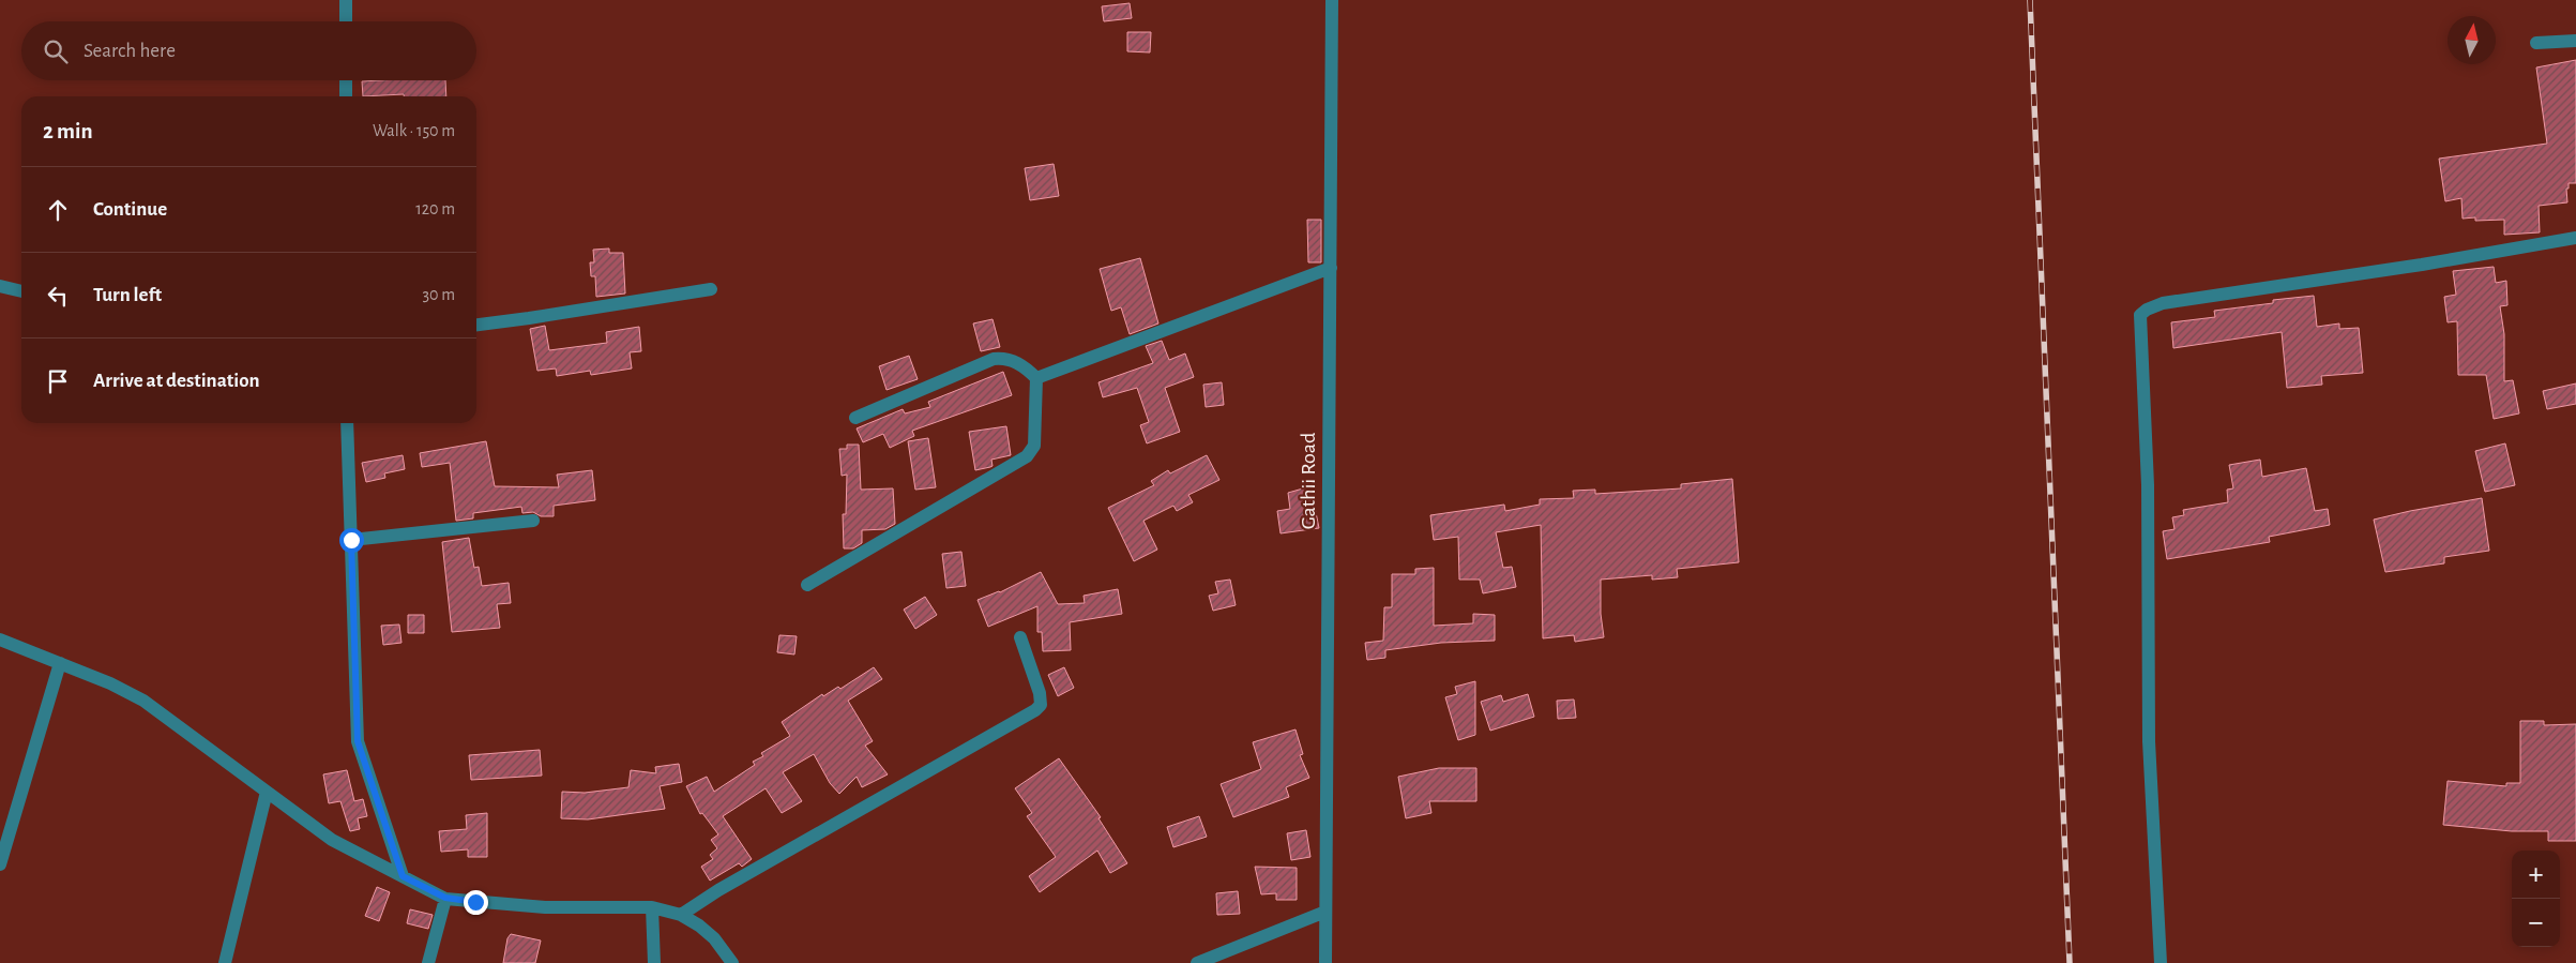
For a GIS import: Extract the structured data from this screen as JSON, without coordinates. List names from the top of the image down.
{
  "streets": {
    "street": ["Gathii Road"]
  },
  "north": "top",
  "page": {
    "search": "Search here",
    "heading": ["2 min", "Walk · 150 m"],
    "list": [
      ["Continue", "120 m"],
      ["Turn left", "30 m"],
      "Arrive at destination"
    ],
    "map_buttons": ["+", "−"]
  }
}
